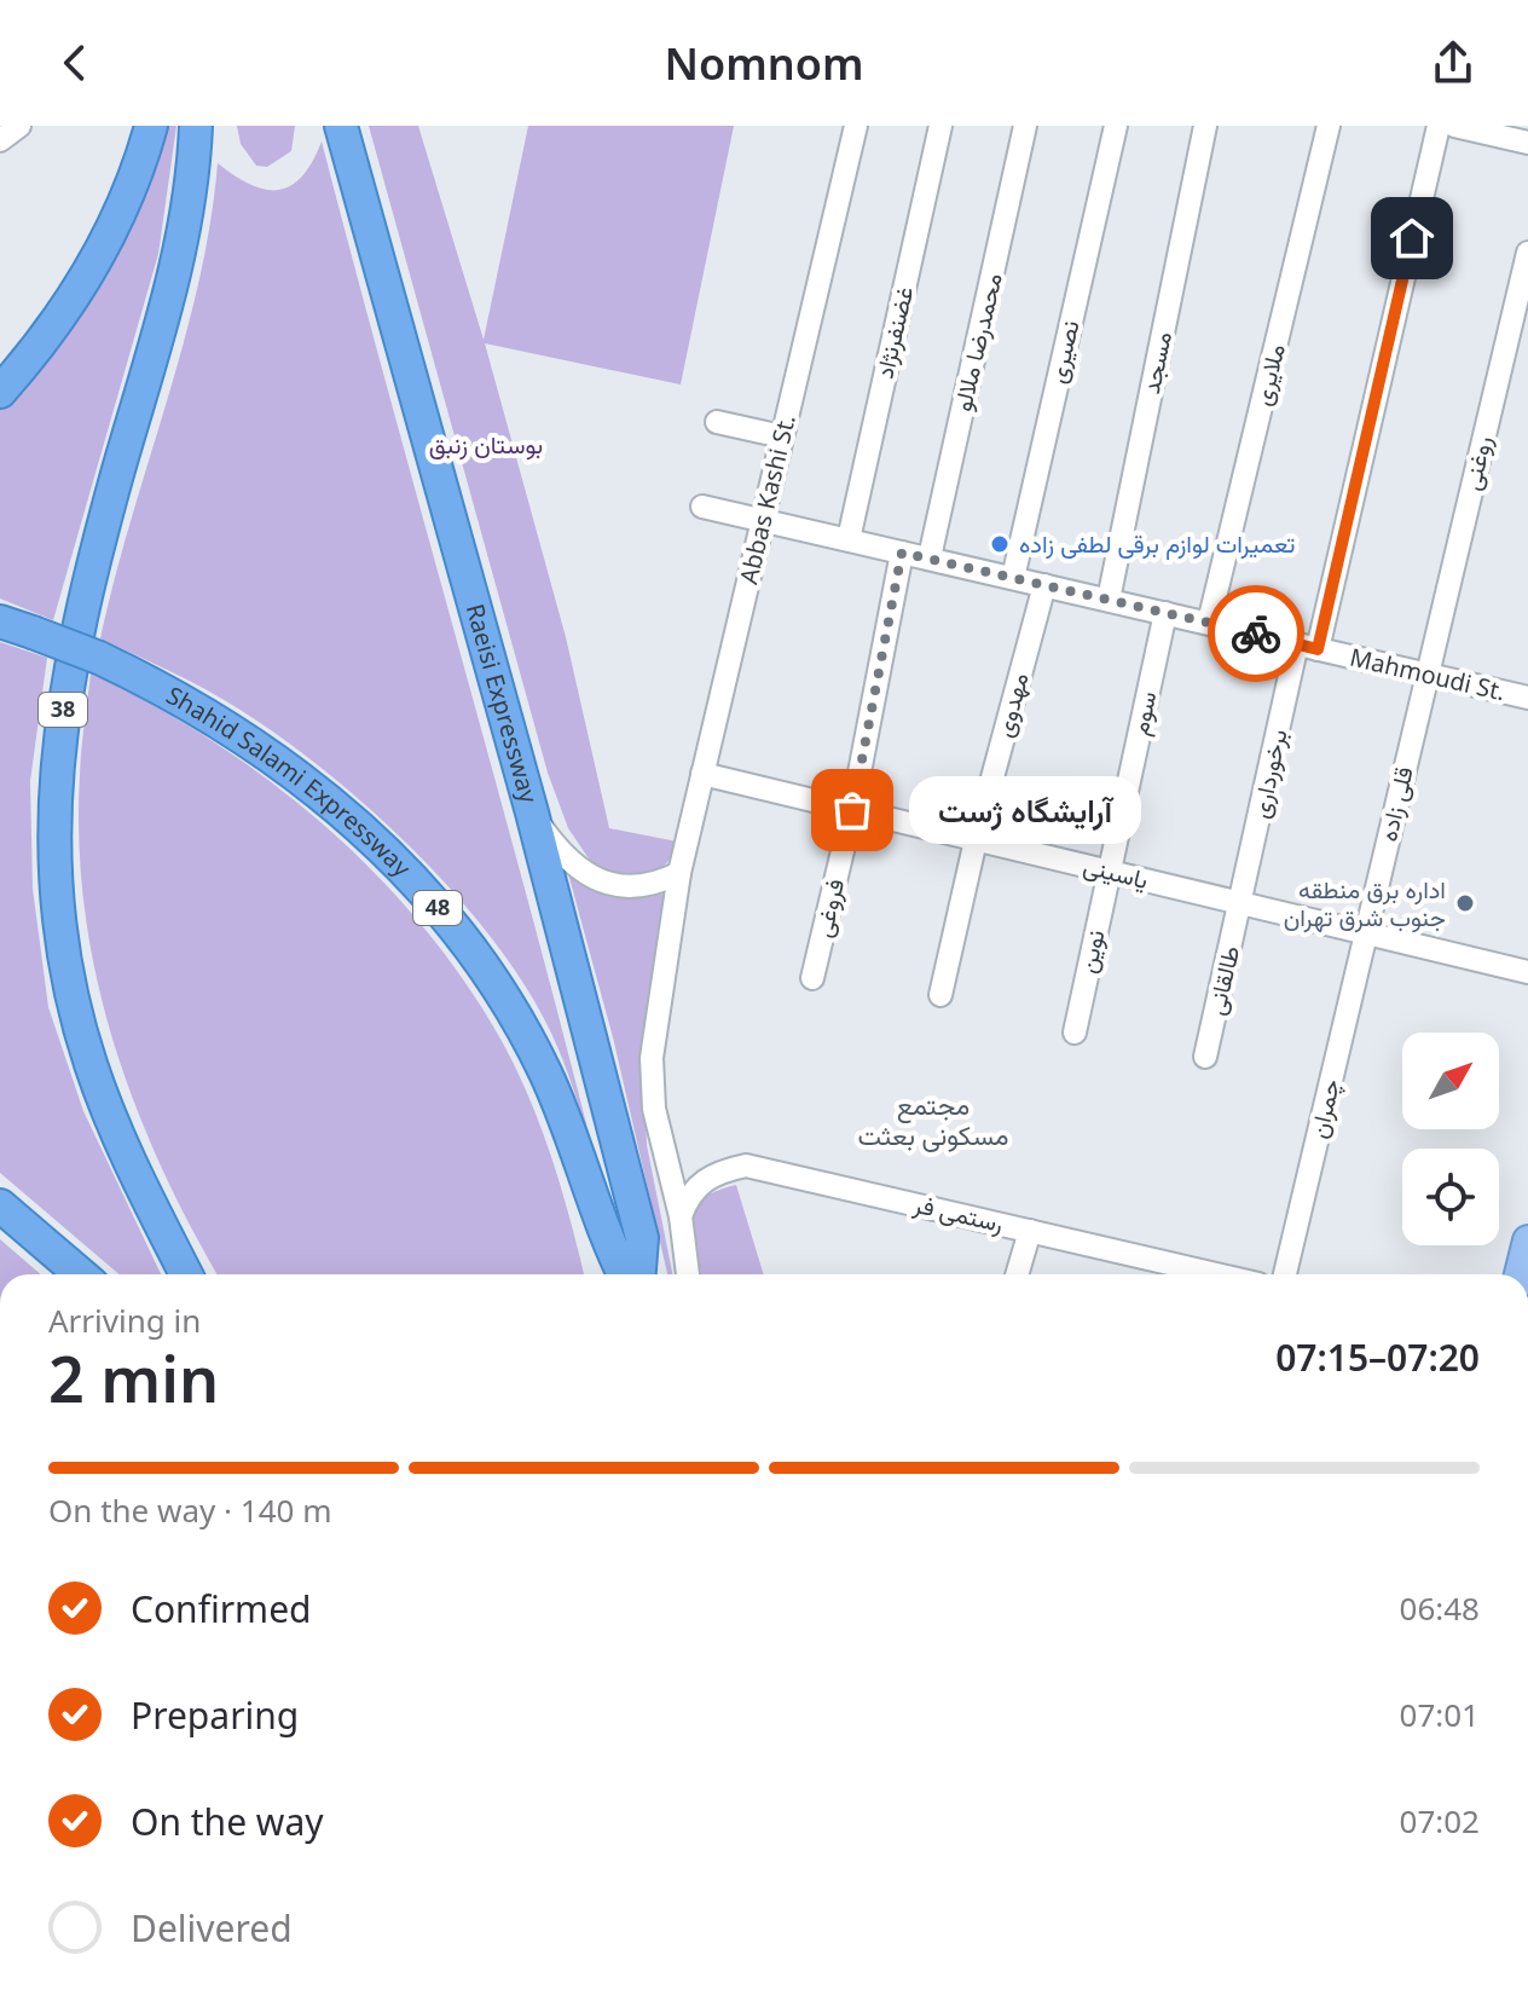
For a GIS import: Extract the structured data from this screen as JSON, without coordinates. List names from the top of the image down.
{
  "streets": {
    "highway": [
      "Raeisi Expressway",
      "38",
      "Shahid Salami Expressway",
      "48"
    ],
    "street": [
      "غضنفرنژاد",
      "محمدرضا ملالو",
      "نصیری",
      "مسجد",
      "ملایری",
      "روغنی",
      "Abbas Kashi St.",
      "Mahmoudi St.",
      "مهدوی",
      "سوم",
      "برخورداری",
      "قلی زاده",
      "یاسینی",
      "فروغی",
      "نوین",
      "طالقانی",
      "چمران",
      "رستمی فر"
    ]
  },
  "crossings": [
    ["غضنفرنژاد", "Mahmoudi St."],
    ["محمدرضا ملالو", "Mahmoudi St."],
    ["نصیری", "Mahmoudi St."],
    ["مسجد", "Mahmoudi St."],
    ["ملایری", "Mahmoudi St."],
    ["روغنی", "Mahmoudi St."],
    ["روغنی", "قلی زاده"],
    ["Abbas Kashi St.", "Mahmoudi St."],
    ["Abbas Kashi St.", "یاسینی"],
    ["Abbas Kashi St.", "رستمی فر"],
    ["Mahmoudi St.", "مهدوی"],
    ["Mahmoudi St.", "سوم"],
    ["Mahmoudi St.", "برخورداری"],
    ["Mahmoudi St.", "قلی زاده"],
    ["Mahmoudi St.", "فروغی"],
    ["مهدوی", "یاسینی"],
    ["سوم", "یاسینی"],
    ["سوم", "نوین"],
    ["برخورداری", "یاسینی"],
    ["برخورداری", "طالقانی"],
    ["قلی زاده", "یاسینی"],
    ["قلی زاده", "چمران"],
    ["یاسینی", "فروغی"],
    ["یاسینی", "نوین"],
    ["یاسینی", "طالقانی"],
    ["یاسینی", "چمران"]
  ],
  "districts": ["مجتمع مسکونی بعثت"],
  "parks": ["بوستان زنبق"],
  "places": ["تعمیرات لوازم برقی لطفی زاده", "آرایشگاه ژست", "اداره برق منطقه جنوب شرق تهران"],
  "north": "top right",
  "page": {
    "header": "Nomnom",
    "bubble": "آرایشگاه ژست",
    "heading": ["2 min", "Arriving in", "07:15–07:20"],
    "bar": "On the way · 140 m",
    "list": [
      ["Confirmed", "06:48"],
      ["Preparing", "07:01"],
      ["On the way", "07:02"],
      "Delivered"
    ]
  }
}
